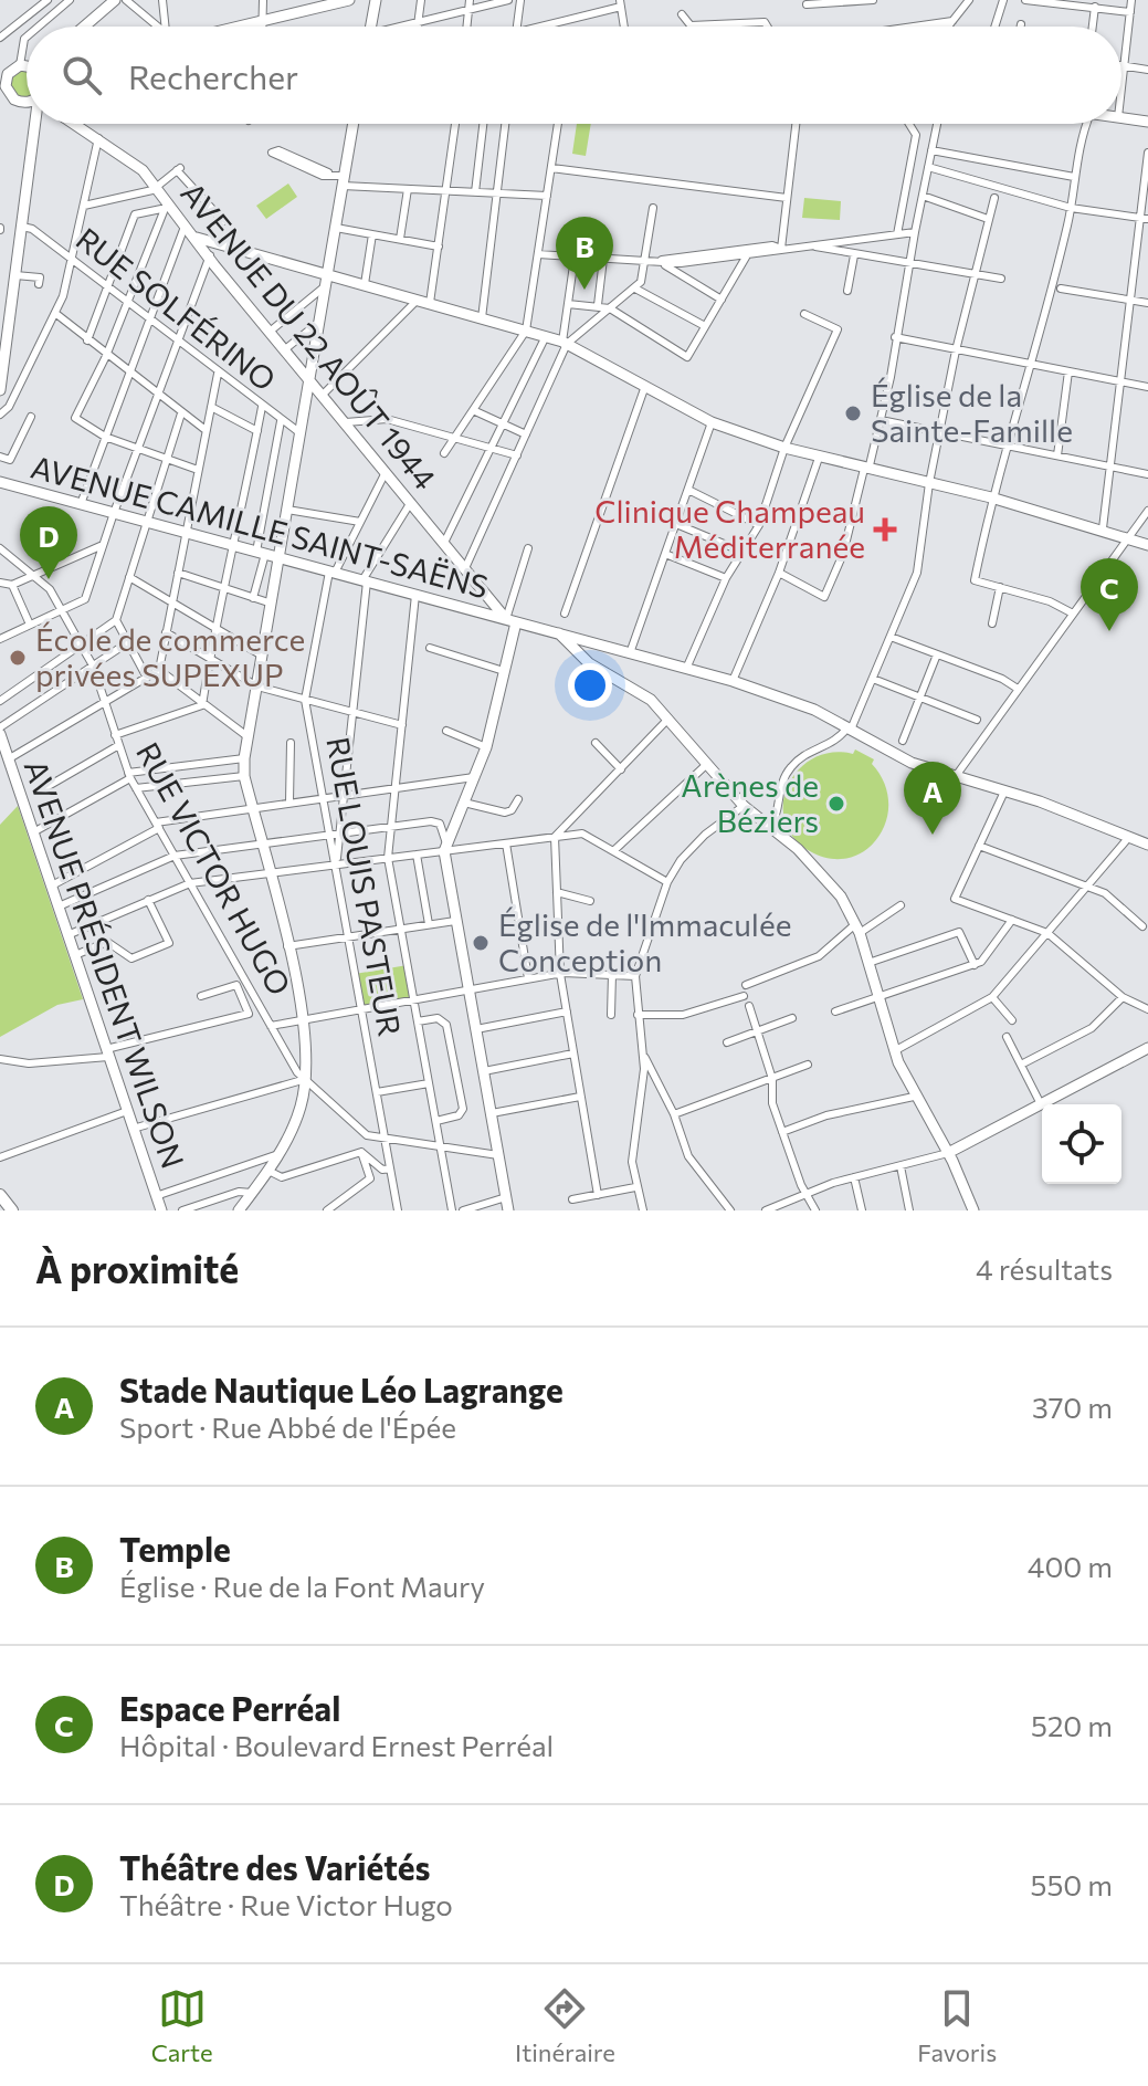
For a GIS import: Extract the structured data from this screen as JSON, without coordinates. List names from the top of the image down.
{
  "streets": {
    "main road": ["AVENUE DU 22 AOÛT 1944", "AVENUE CAMILLE SAINT-SAËNS", "AVENUE PRÉSIDENT WILSON"],
    "street": ["RUE SOLFÉRINO", "RUE VICTOR HUGO", "RUE LOUIS PASTEUR"]
  },
  "crossings": [
    ["AVENUE DU 22 AOÛT 1944", "AVENUE CAMILLE SAINT-SAËNS"],
    ["AVENUE DU 22 AOÛT 1944", "RUE LOUIS PASTEUR"],
    ["AVENUE CAMILLE SAINT-SAËNS", "RUE LOUIS PASTEUR"],
    ["RUE VICTOR HUGO", "RUE LOUIS PASTEUR"]
  ],
  "places": {
    "other": [
      "Église de la Sainte-Famille",
      "École de commerce privées SUPEXUP",
      "Arènes de Béziers",
      "Église de l'Immaculée Conception"
    ],
    "health": ["Clinique Champeau Méditerranée"]
  },
  "page": {
    "search": "Rechercher",
    "pins": [
      "B",
      "D",
      "C",
      "A"
    ],
    "heading": ["À proximité", "4 résultats"],
    "list": [
      {
        "mark": "A",
        "name": "Stade Nautique Léo Lagrange",
        "note": "Sport · Rue Abbé de l'Épée",
        "value": "370 m"
      },
      {
        "mark": "B",
        "name": "Temple",
        "note": "Église · Rue de la Font Maury",
        "value": "400 m"
      },
      {
        "mark": "C",
        "name": "Espace Perréal",
        "note": "Hôpital · Boulevard Ernest Perréal",
        "value": "520 m"
      },
      {
        "mark": "D",
        "name": "Théâtre des Variétés",
        "note": "Théâtre · Rue Victor Hugo",
        "value": "550 m"
      }
    ],
    "nav": ["Carte", "Itinéraire", "Favoris"]
  }
}
